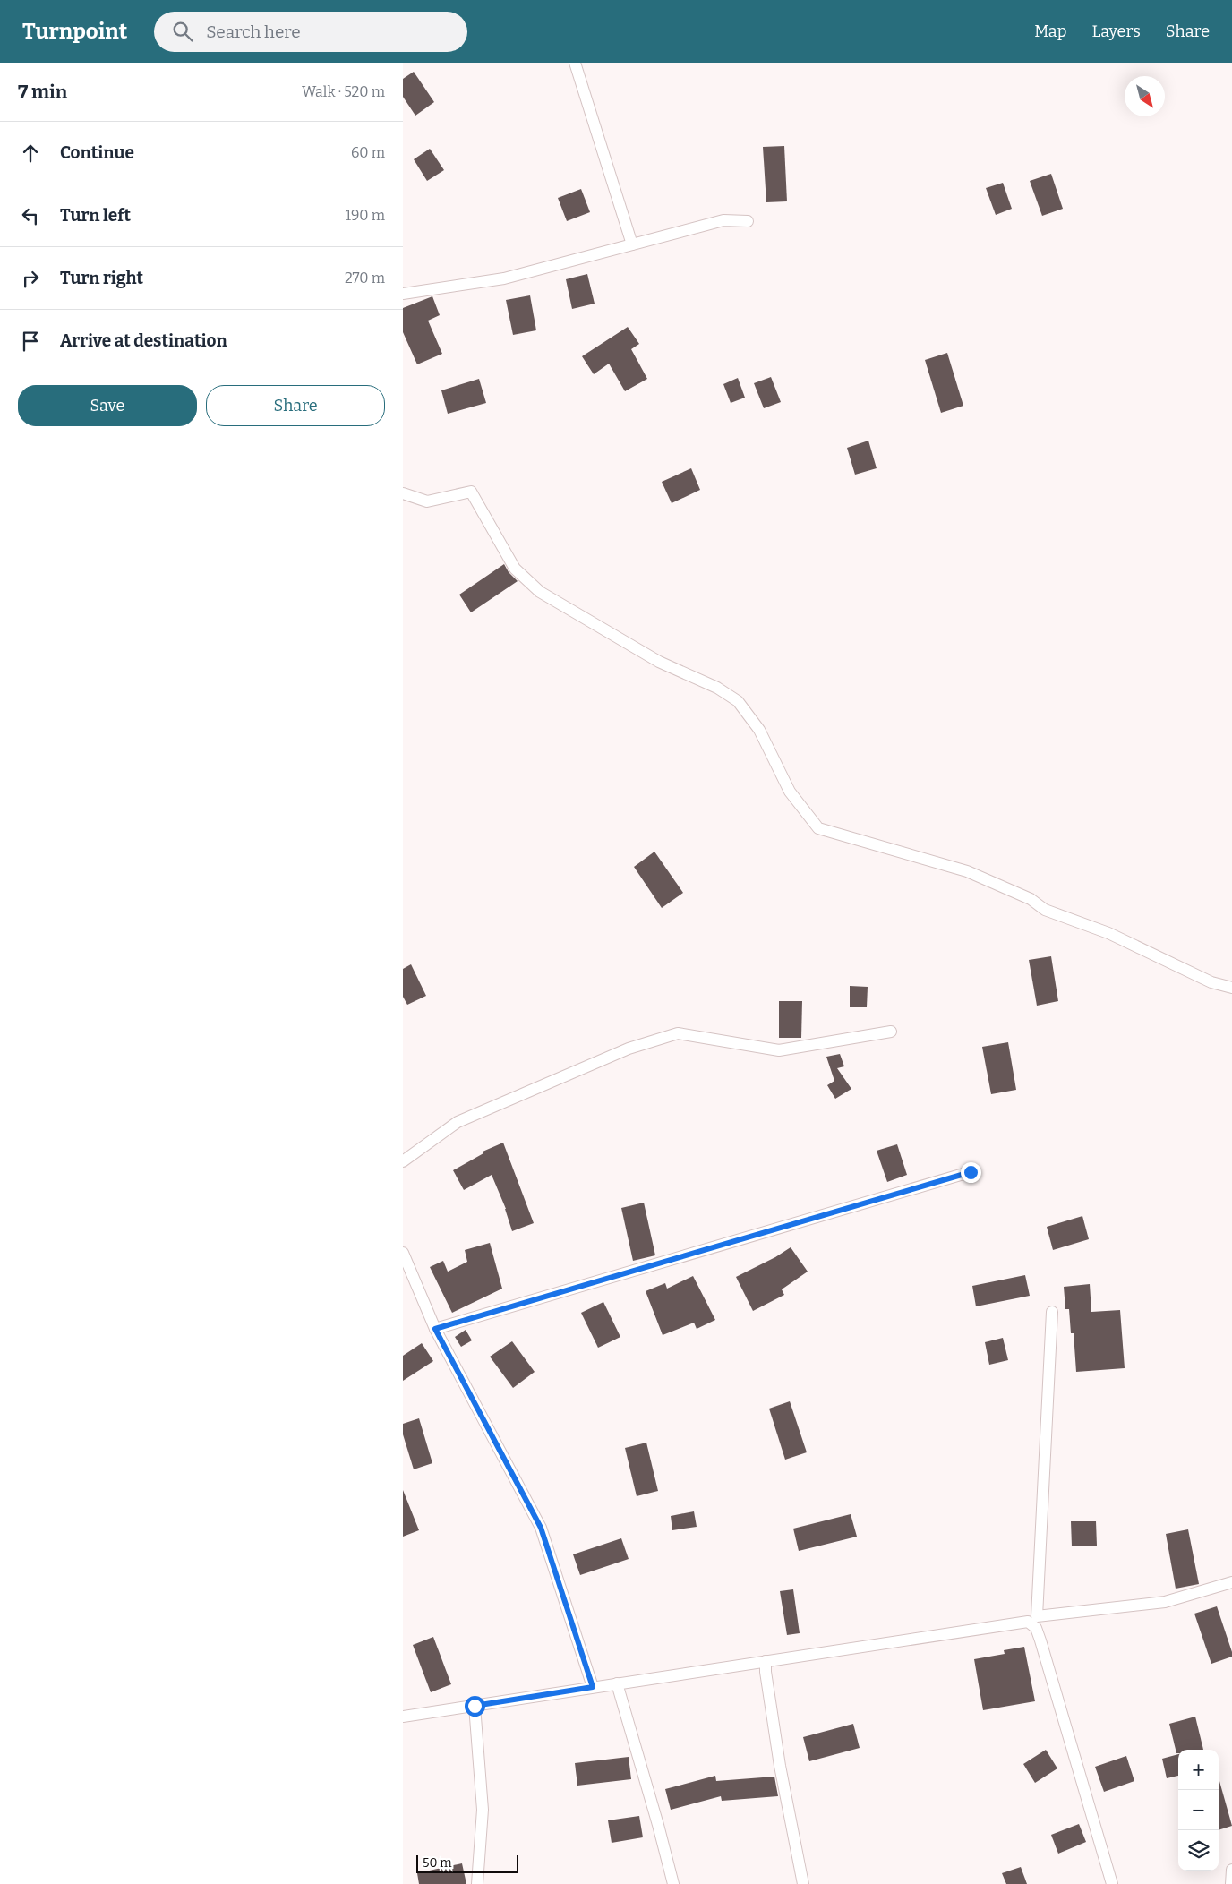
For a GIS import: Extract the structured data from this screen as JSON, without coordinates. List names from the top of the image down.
{
  "scale_bar": "50 m",
  "north": "bottom right",
  "page": {
    "header": "Turnpoint",
    "search": "Search here",
    "nav": ["Map", "Layers", "Share"],
    "heading": ["7 min", "Walk · 520 m"],
    "list": [
      ["Continue", "60 m"],
      ["Turn left", "190 m"],
      ["Turn right", "270 m"],
      "Arrive at destination"
    ],
    "buttons": ["Save", "Share"],
    "map_buttons": ["+", "−"],
    "scale": "50 m"
  }
}
